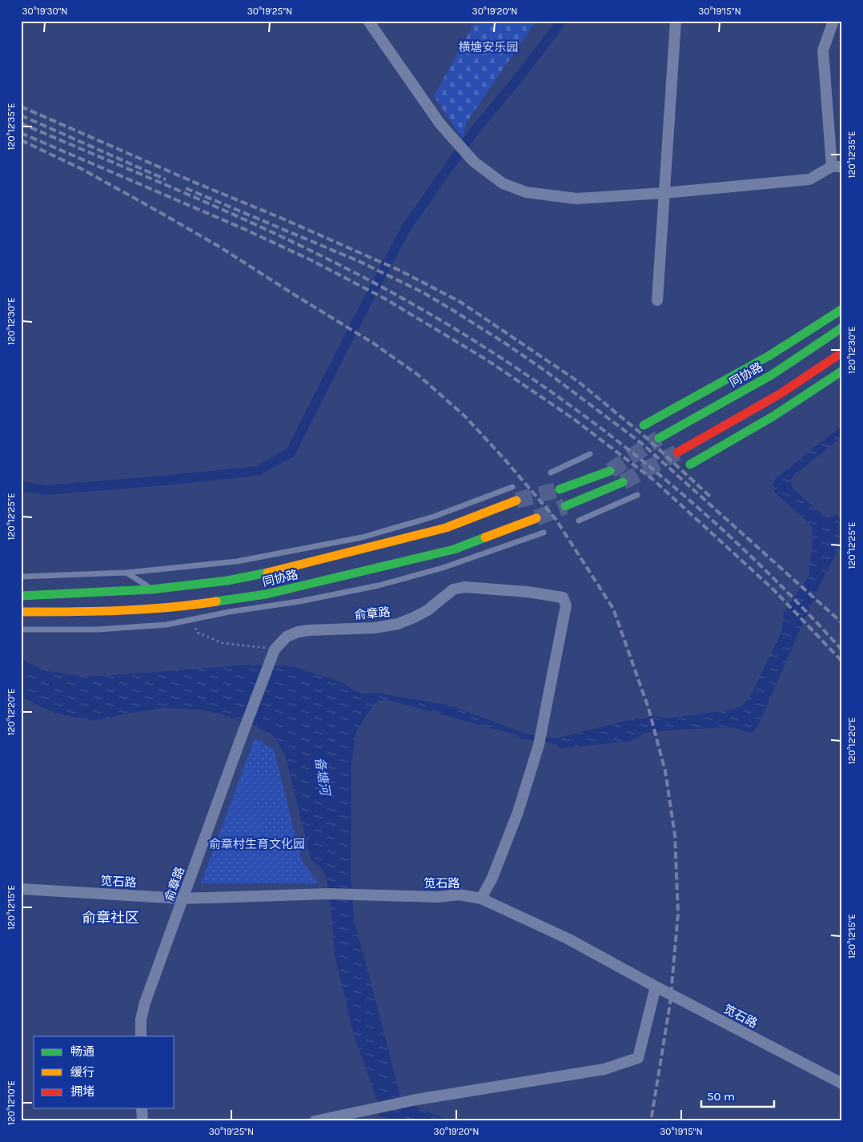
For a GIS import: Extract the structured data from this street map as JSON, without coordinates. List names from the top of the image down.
{
  "streets": {
    "main road": ["同协路"],
    "street": ["俞章路", "笕石路"]
  },
  "crossings": [
    ["俞章路", "笕石路"]
  ],
  "districts": ["俞章社区"],
  "water": ["备塘河"],
  "parks": ["横塘安乐园", "俞章村生育文化园"],
  "legend": ["畅通", "缓行", "拥堵"],
  "scale_bar": "50 m",
  "coordinates": [
    "30°19'30\"N",
    "30°19'25\"N",
    "30°19'20\"N",
    "30°19'15\"N",
    "120°12'35\"E",
    "120°12'30\"E",
    "120°12'25\"E",
    "120°12'20\"E",
    "120°12'15\"E",
    "120°12'10\"E"
  ]
}
